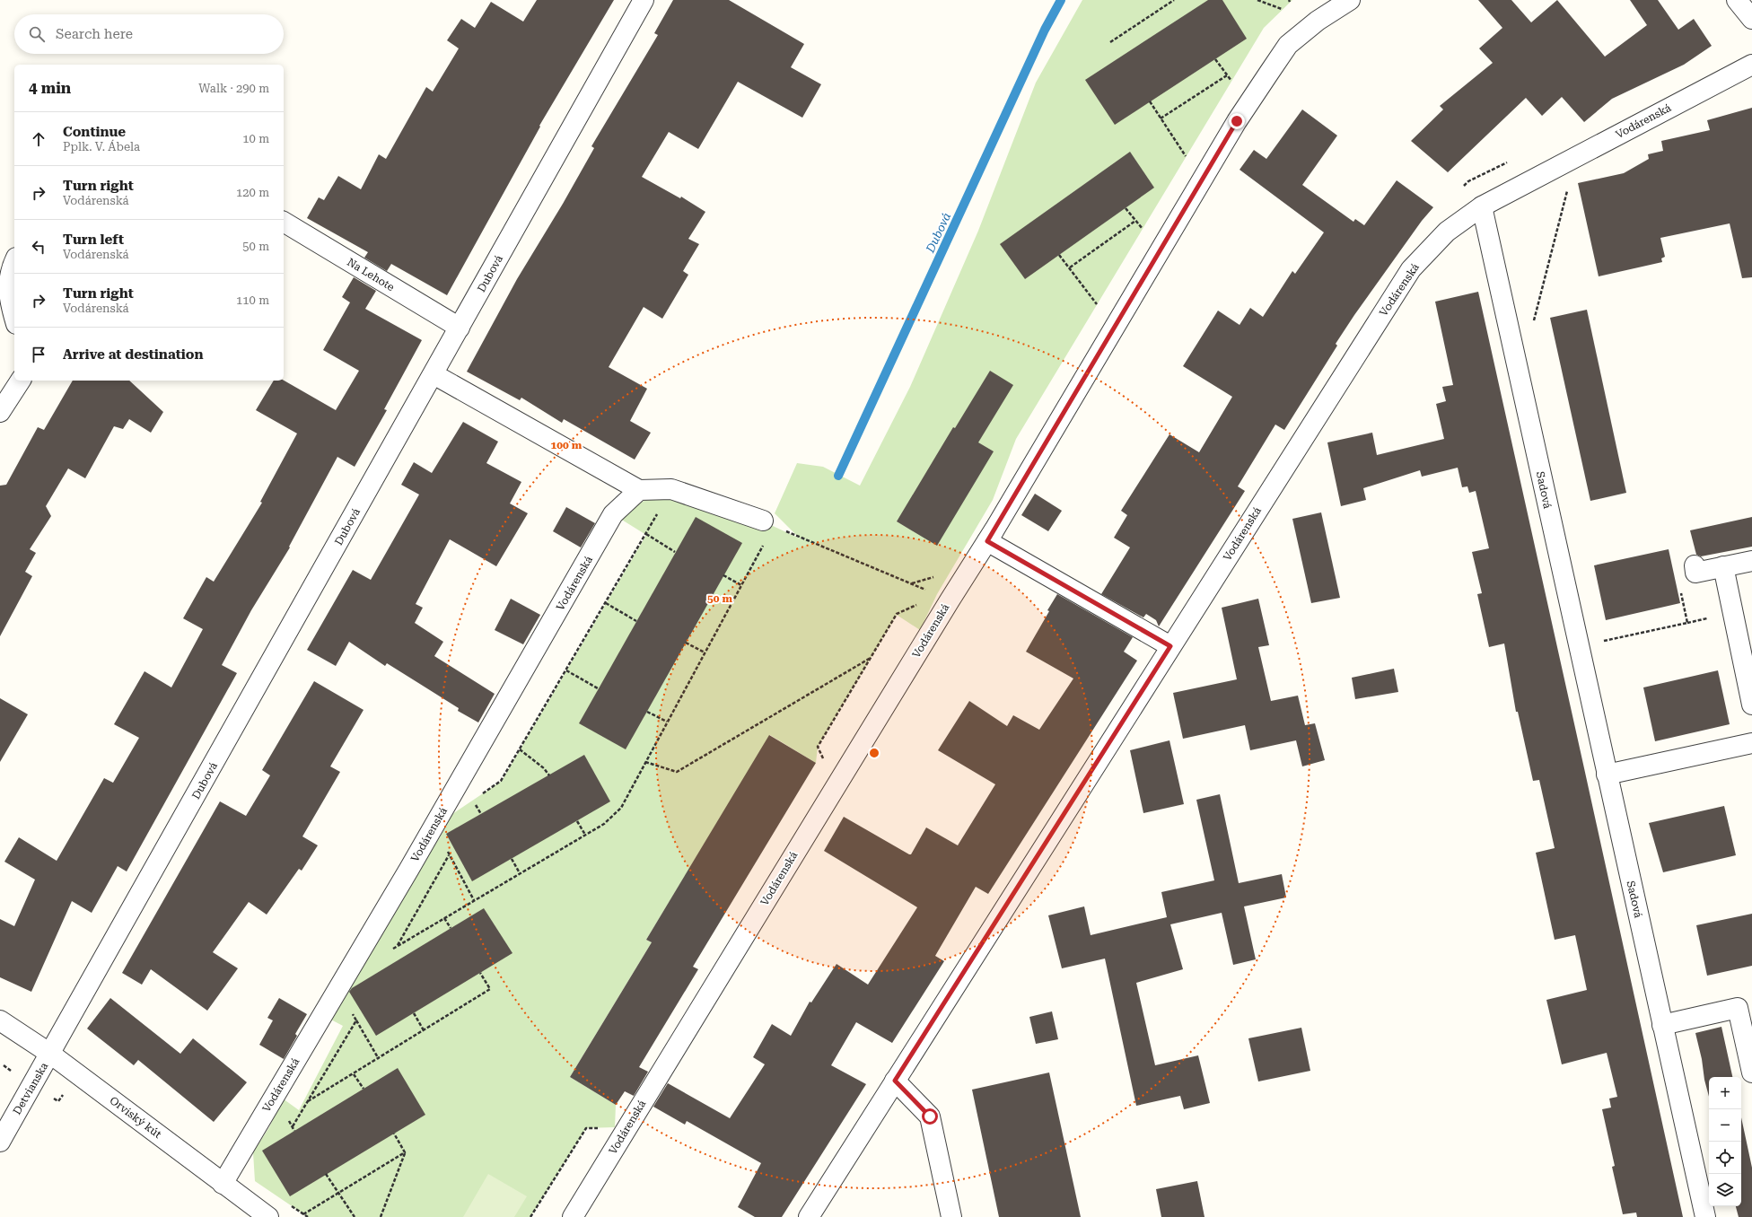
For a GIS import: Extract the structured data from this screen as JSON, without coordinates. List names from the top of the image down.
{
  "streets": {
    "street": [
      "Vodárenská",
      "Dubová",
      "Na Lehote",
      "Sadová",
      "Detvianska",
      "Orviský kút"
    ]
  },
  "crossings": [
    ["Vodárenská", "Sadová"],
    ["Vodárenská", "Orviský kút"],
    ["Dubová", "Na Lehote"],
    ["Dubová", "Detvianska"],
    ["Dubová", "Orviský kút"],
    ["Detvianska", "Orviský kút"]
  ],
  "water": ["Dubová"],
  "page": {
    "search": "Search here",
    "heading": ["4 min", "Walk · 290 m"],
    "list": [
      ["Continue", "Pplk. V. Ábela", "10 m"],
      ["Turn right", "Vodárenská", "120 m"],
      ["Turn left", "Vodárenská", "50 m"],
      ["Turn right", "Vodárenská", "110 m"],
      "Arrive at destination"
    ],
    "map_buttons": ["+", "−"]
  },
  "rings": ["100 m", "50 m"]
}
